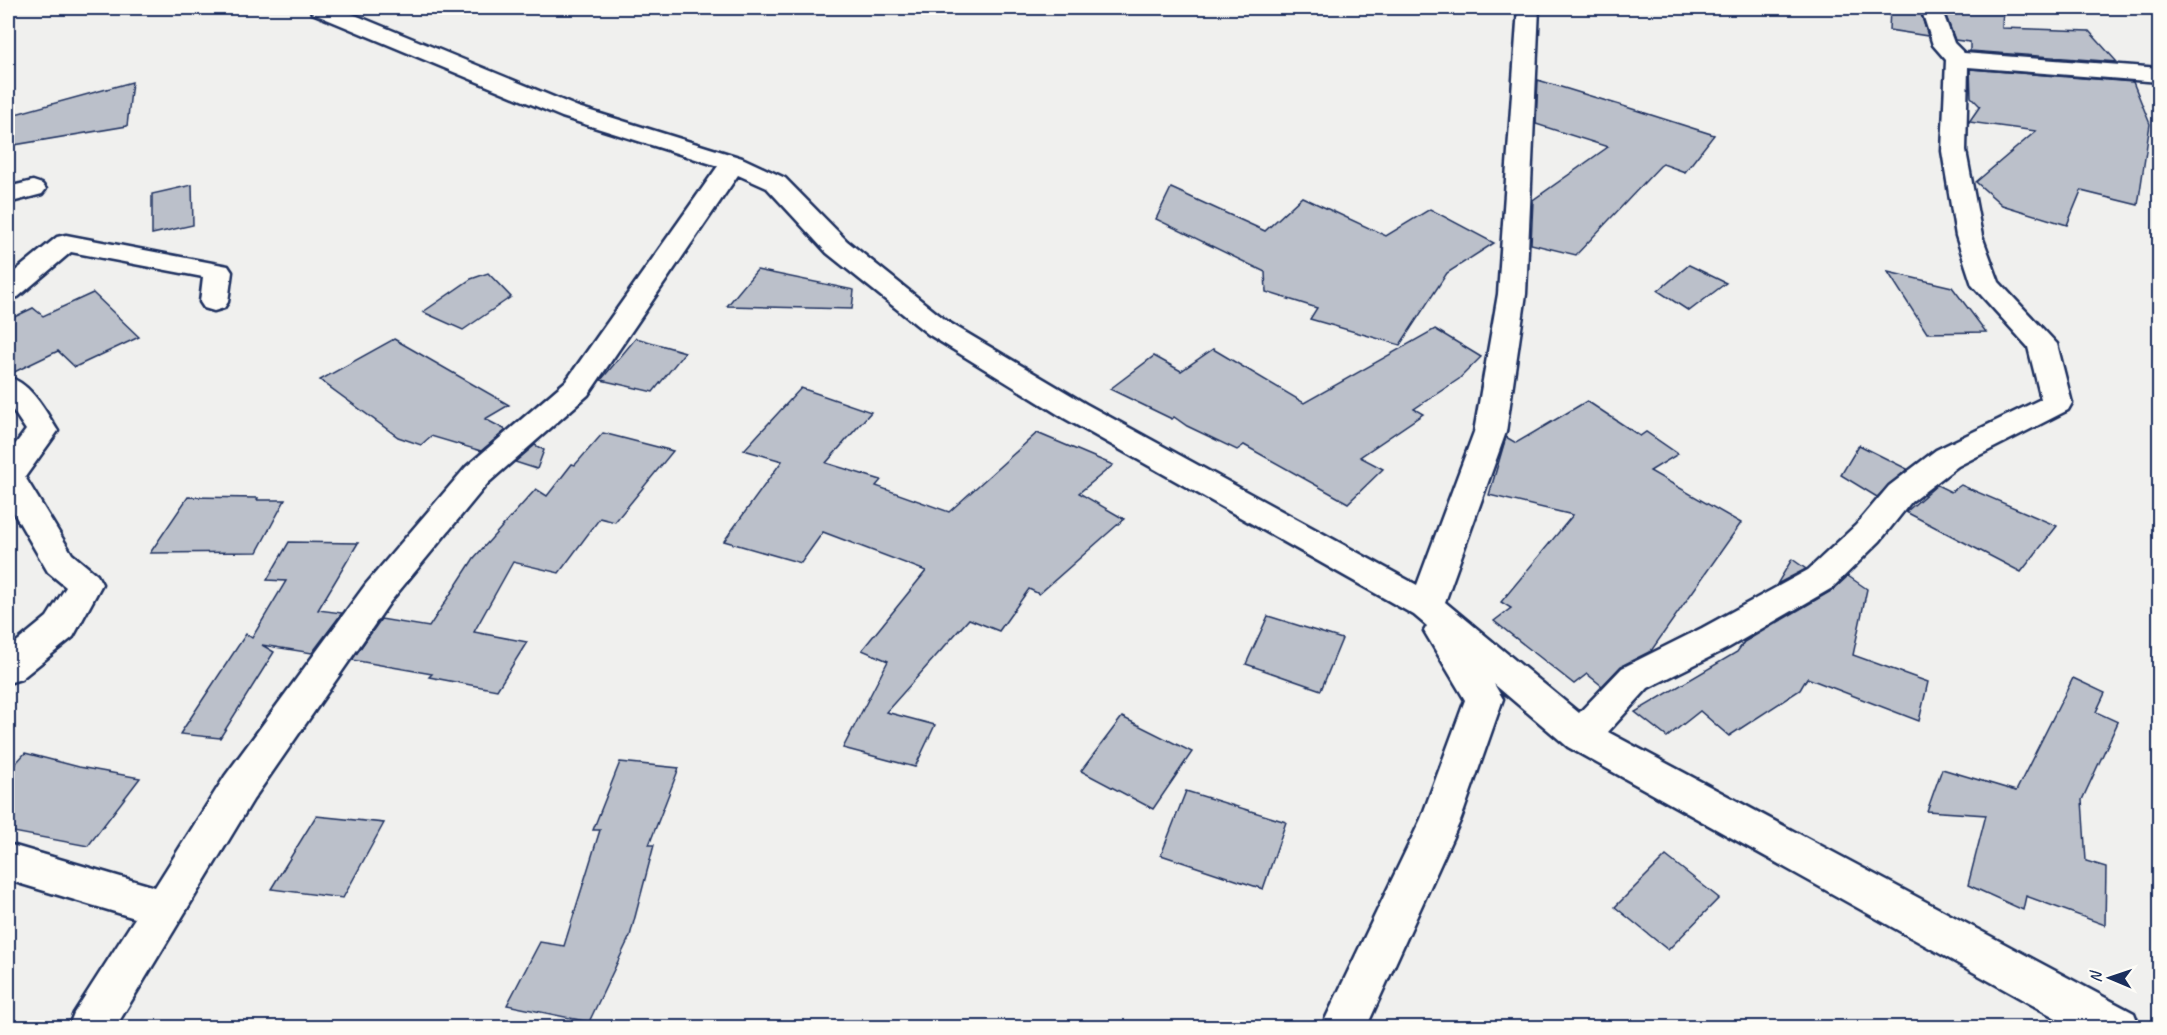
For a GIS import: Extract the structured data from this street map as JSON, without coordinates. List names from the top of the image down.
{
  "north": "left"
}
